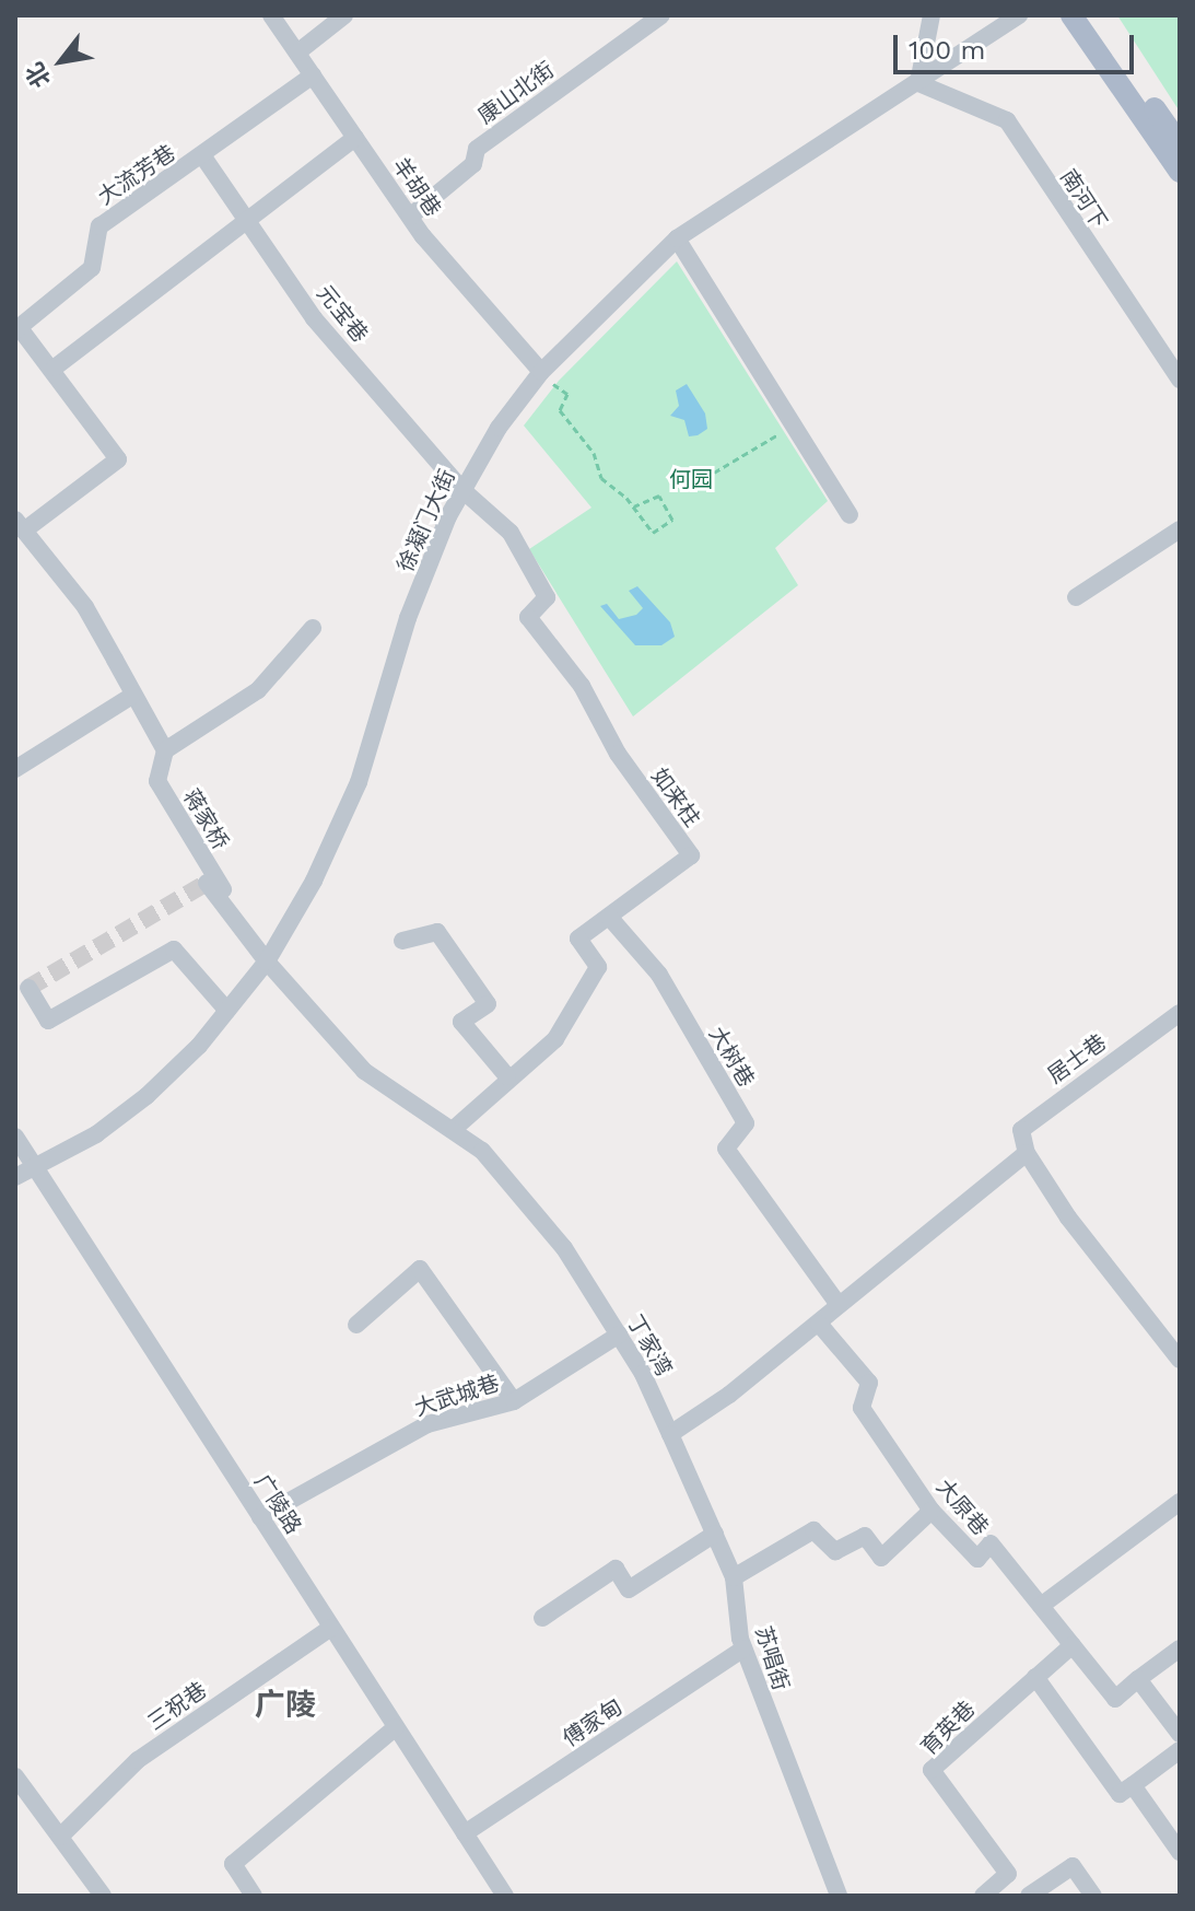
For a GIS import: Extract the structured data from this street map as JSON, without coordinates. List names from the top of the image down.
{
  "streets": {
    "street": [
      "康山北街",
      "大流芳巷",
      "羊胡巷",
      "南河下",
      "元宝巷",
      "徐凝门大街",
      "如来柱",
      "蒋家桥",
      "大树巷",
      "居士巷",
      "丁家湾",
      "大武城巷",
      "广陵路",
      "大原巷",
      "苏唱街",
      "三祝巷",
      "傅家甸",
      "育英巷"
    ]
  },
  "crossings": [
    ["康山北街", "羊胡巷"],
    ["大流芳巷", "羊胡巷"],
    ["大流芳巷", "元宝巷"],
    ["羊胡巷", "徐凝门大街"],
    ["南河下", "徐凝门大街"],
    ["元宝巷", "徐凝门大街"],
    ["元宝巷", "如来柱"],
    ["徐凝门大街", "如来柱"],
    ["徐凝门大街", "蒋家桥"],
    ["徐凝门大街", "丁家湾"],
    ["徐凝门大街", "广陵路"],
    ["如来柱", "大树巷"],
    ["如来柱", "丁家湾"],
    ["蒋家桥", "丁家湾"],
    ["丁家湾", "大武城巷"],
    ["丁家湾", "苏唱街"],
    ["大武城巷", "广陵路"],
    ["广陵路", "三祝巷"],
    ["广陵路", "傅家甸"],
    ["大原巷", "育英巷"],
    ["苏唱街", "傅家甸"]
  ],
  "districts": ["广陵"],
  "parks": ["何园"],
  "scale_bar": "100 m",
  "north": "bottom left"
}
